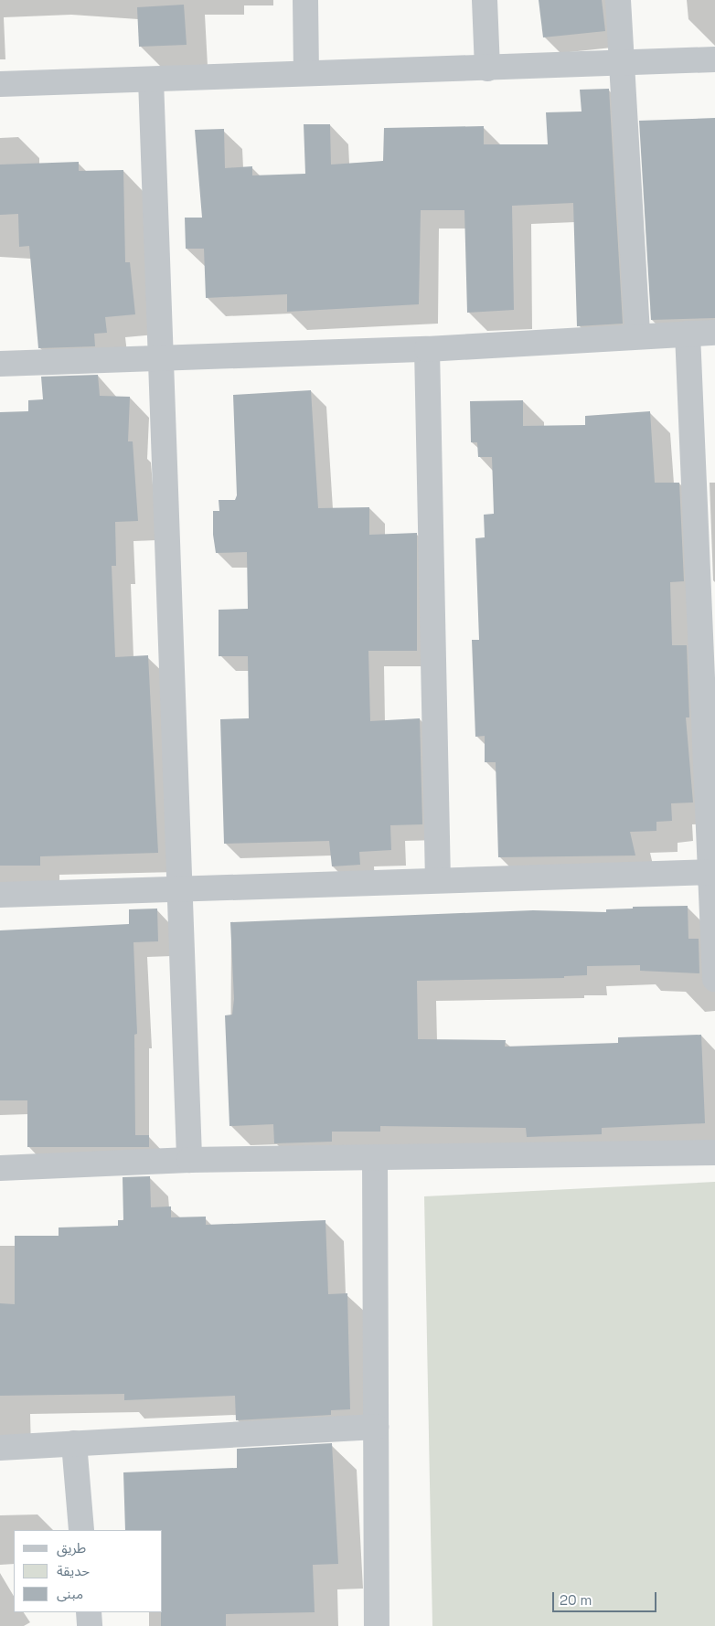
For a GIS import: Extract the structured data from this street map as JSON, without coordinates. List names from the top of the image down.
{
  "legend": ["طريق", "حديقة", "مبنى"],
  "scale_bar": "20 m"
}
